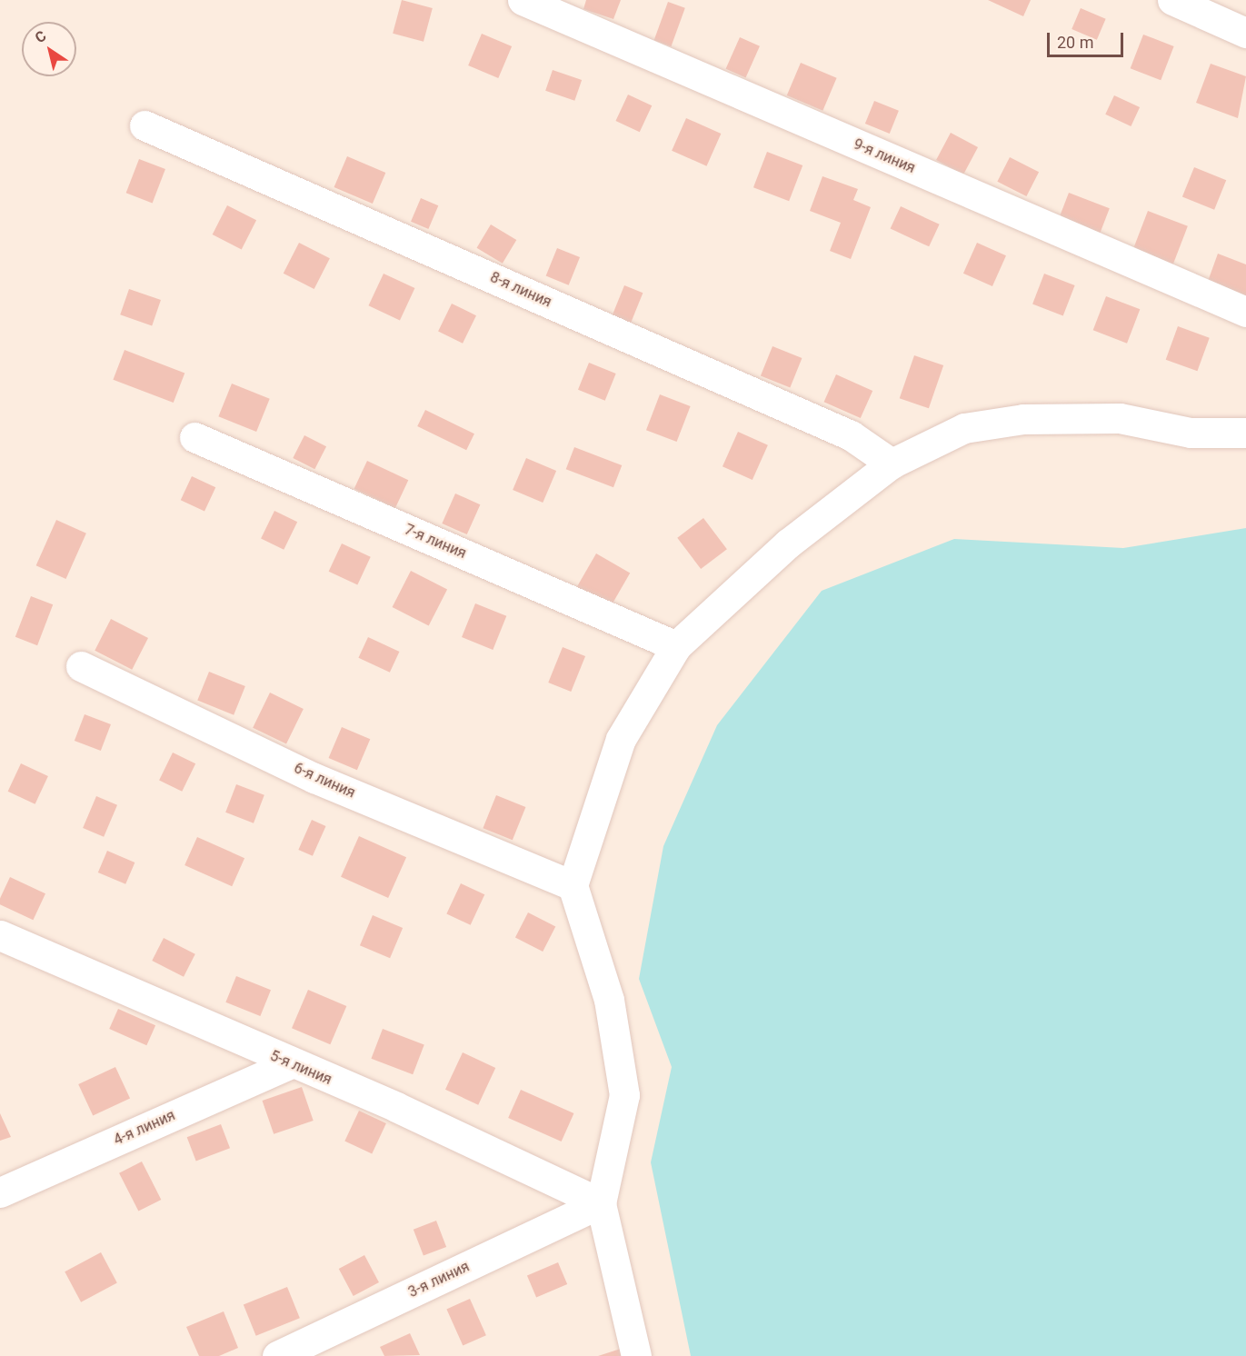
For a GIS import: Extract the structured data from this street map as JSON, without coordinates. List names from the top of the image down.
{
  "streets": {
    "street": [
      "9-я линия",
      "8-я линия",
      "7-я линия",
      "6-я линия",
      "5-я линия",
      "4-я линия",
      "3-я линия"
    ]
  },
  "crossings": [
    ["5-я линия", "4-я линия"],
    ["5-я линия", "3-я линия"]
  ],
  "scale_bar": "20 m",
  "north": "top left"
}
